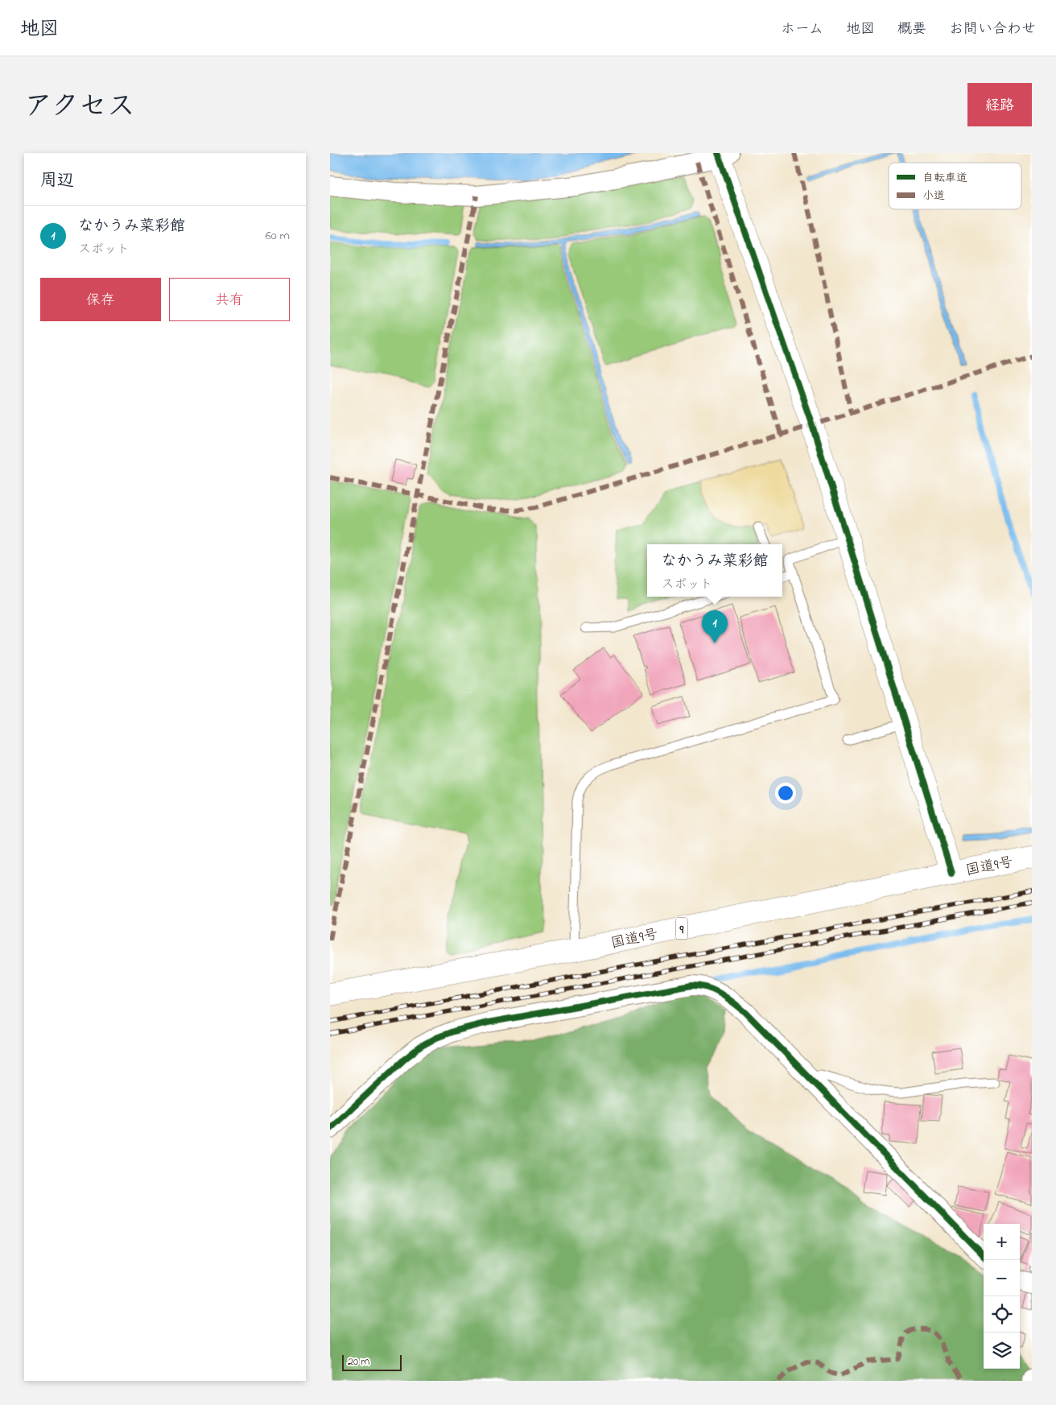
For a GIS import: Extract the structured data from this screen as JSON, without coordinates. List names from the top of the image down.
{
  "streets": {
    "main road": ["国道9号", "9"]
  },
  "legend": ["自転車道", "小道"],
  "scale_bar": "20 m",
  "page": {
    "header": "地図",
    "nav": [
      "ホーム",
      "地図",
      "概要",
      "お問い合わせ"
    ],
    "title": "アクセス",
    "buttons": [
      "経路",
      ["保存", "共有"]
    ],
    "heading": "周辺",
    "list": [
      {
        "mark": "1",
        "name": "なかうみ菜彩館",
        "note": "スポット",
        "value": "60 m"
      }
    ],
    "popup": ["なかうみ菜彩館", "スポット"],
    "pins": "1",
    "map_buttons": ["+", "−"],
    "scale": "20 m"
  }
}
